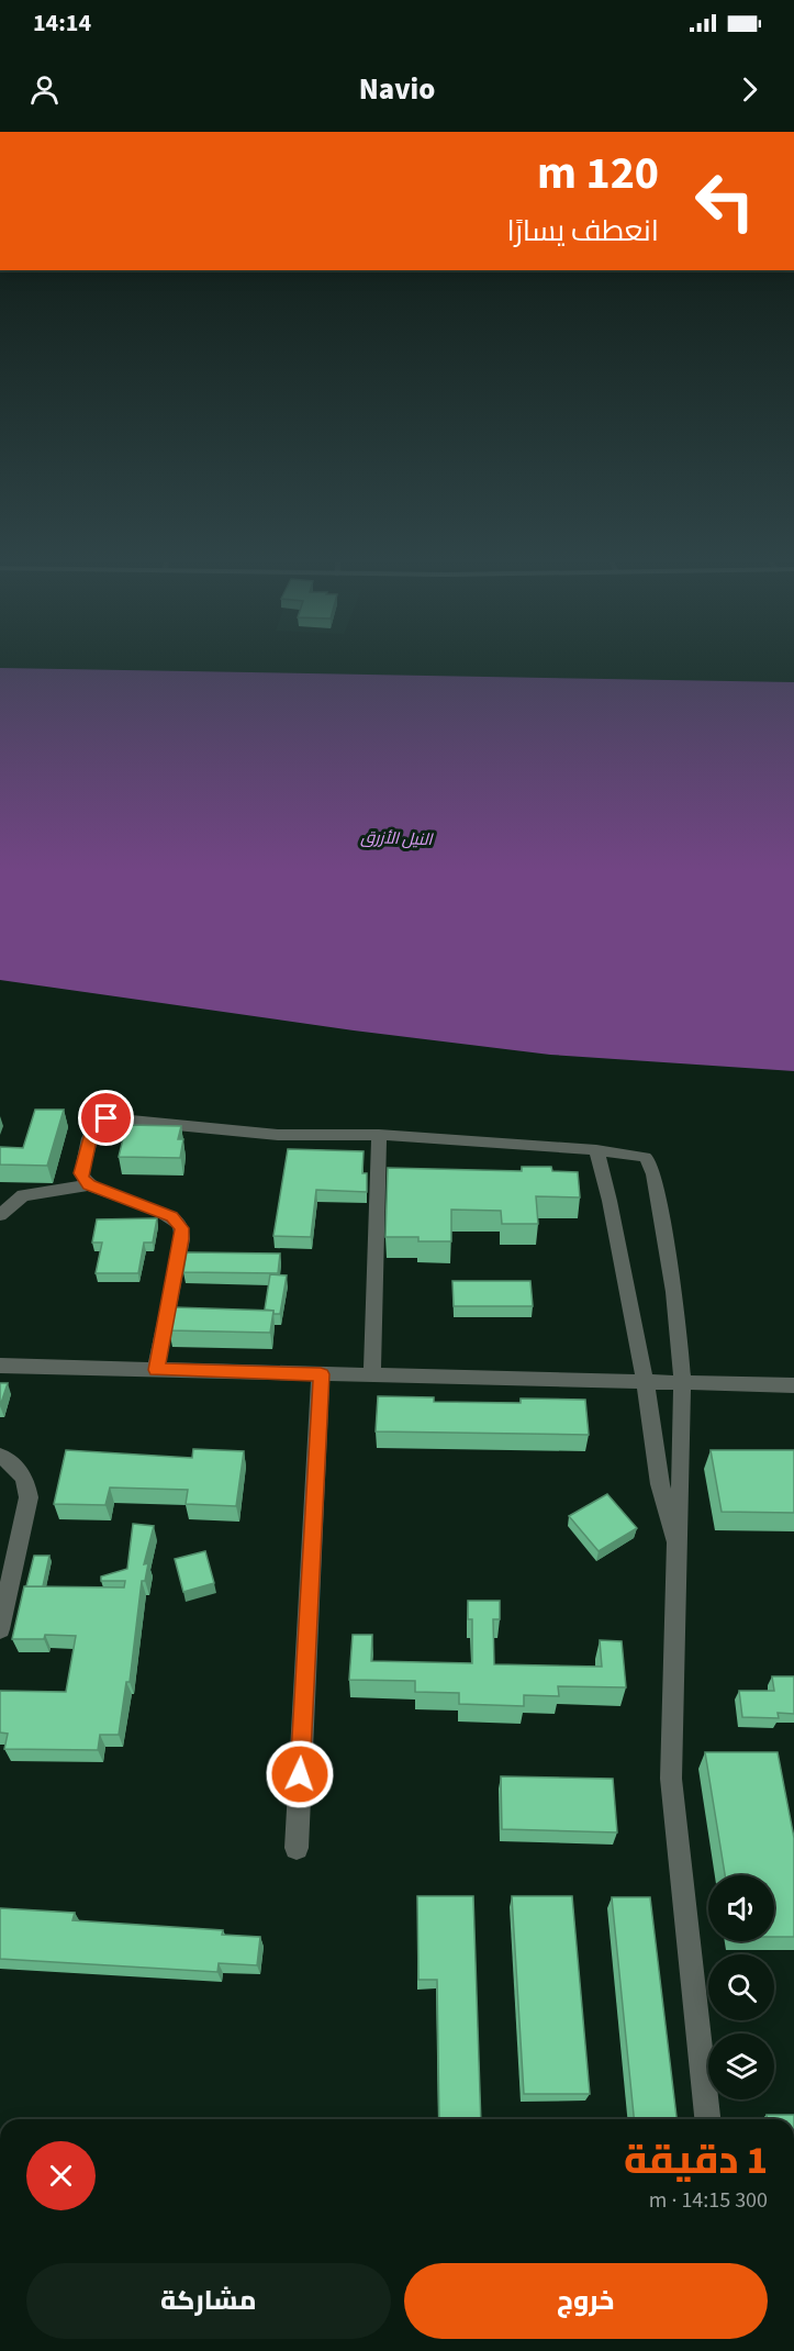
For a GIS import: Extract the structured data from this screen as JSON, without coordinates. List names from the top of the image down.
{
  "water": ["النيل الأزرق"],
  "page": {
    "status": "14:14",
    "header": "Navio",
    "turn": ["120 m", "انعطف يسارًا"],
    "heading": ["1 دقيقة", "300 m · 14:15"],
    "buttons": ["خروج", "مشاركة"]
  }
}
